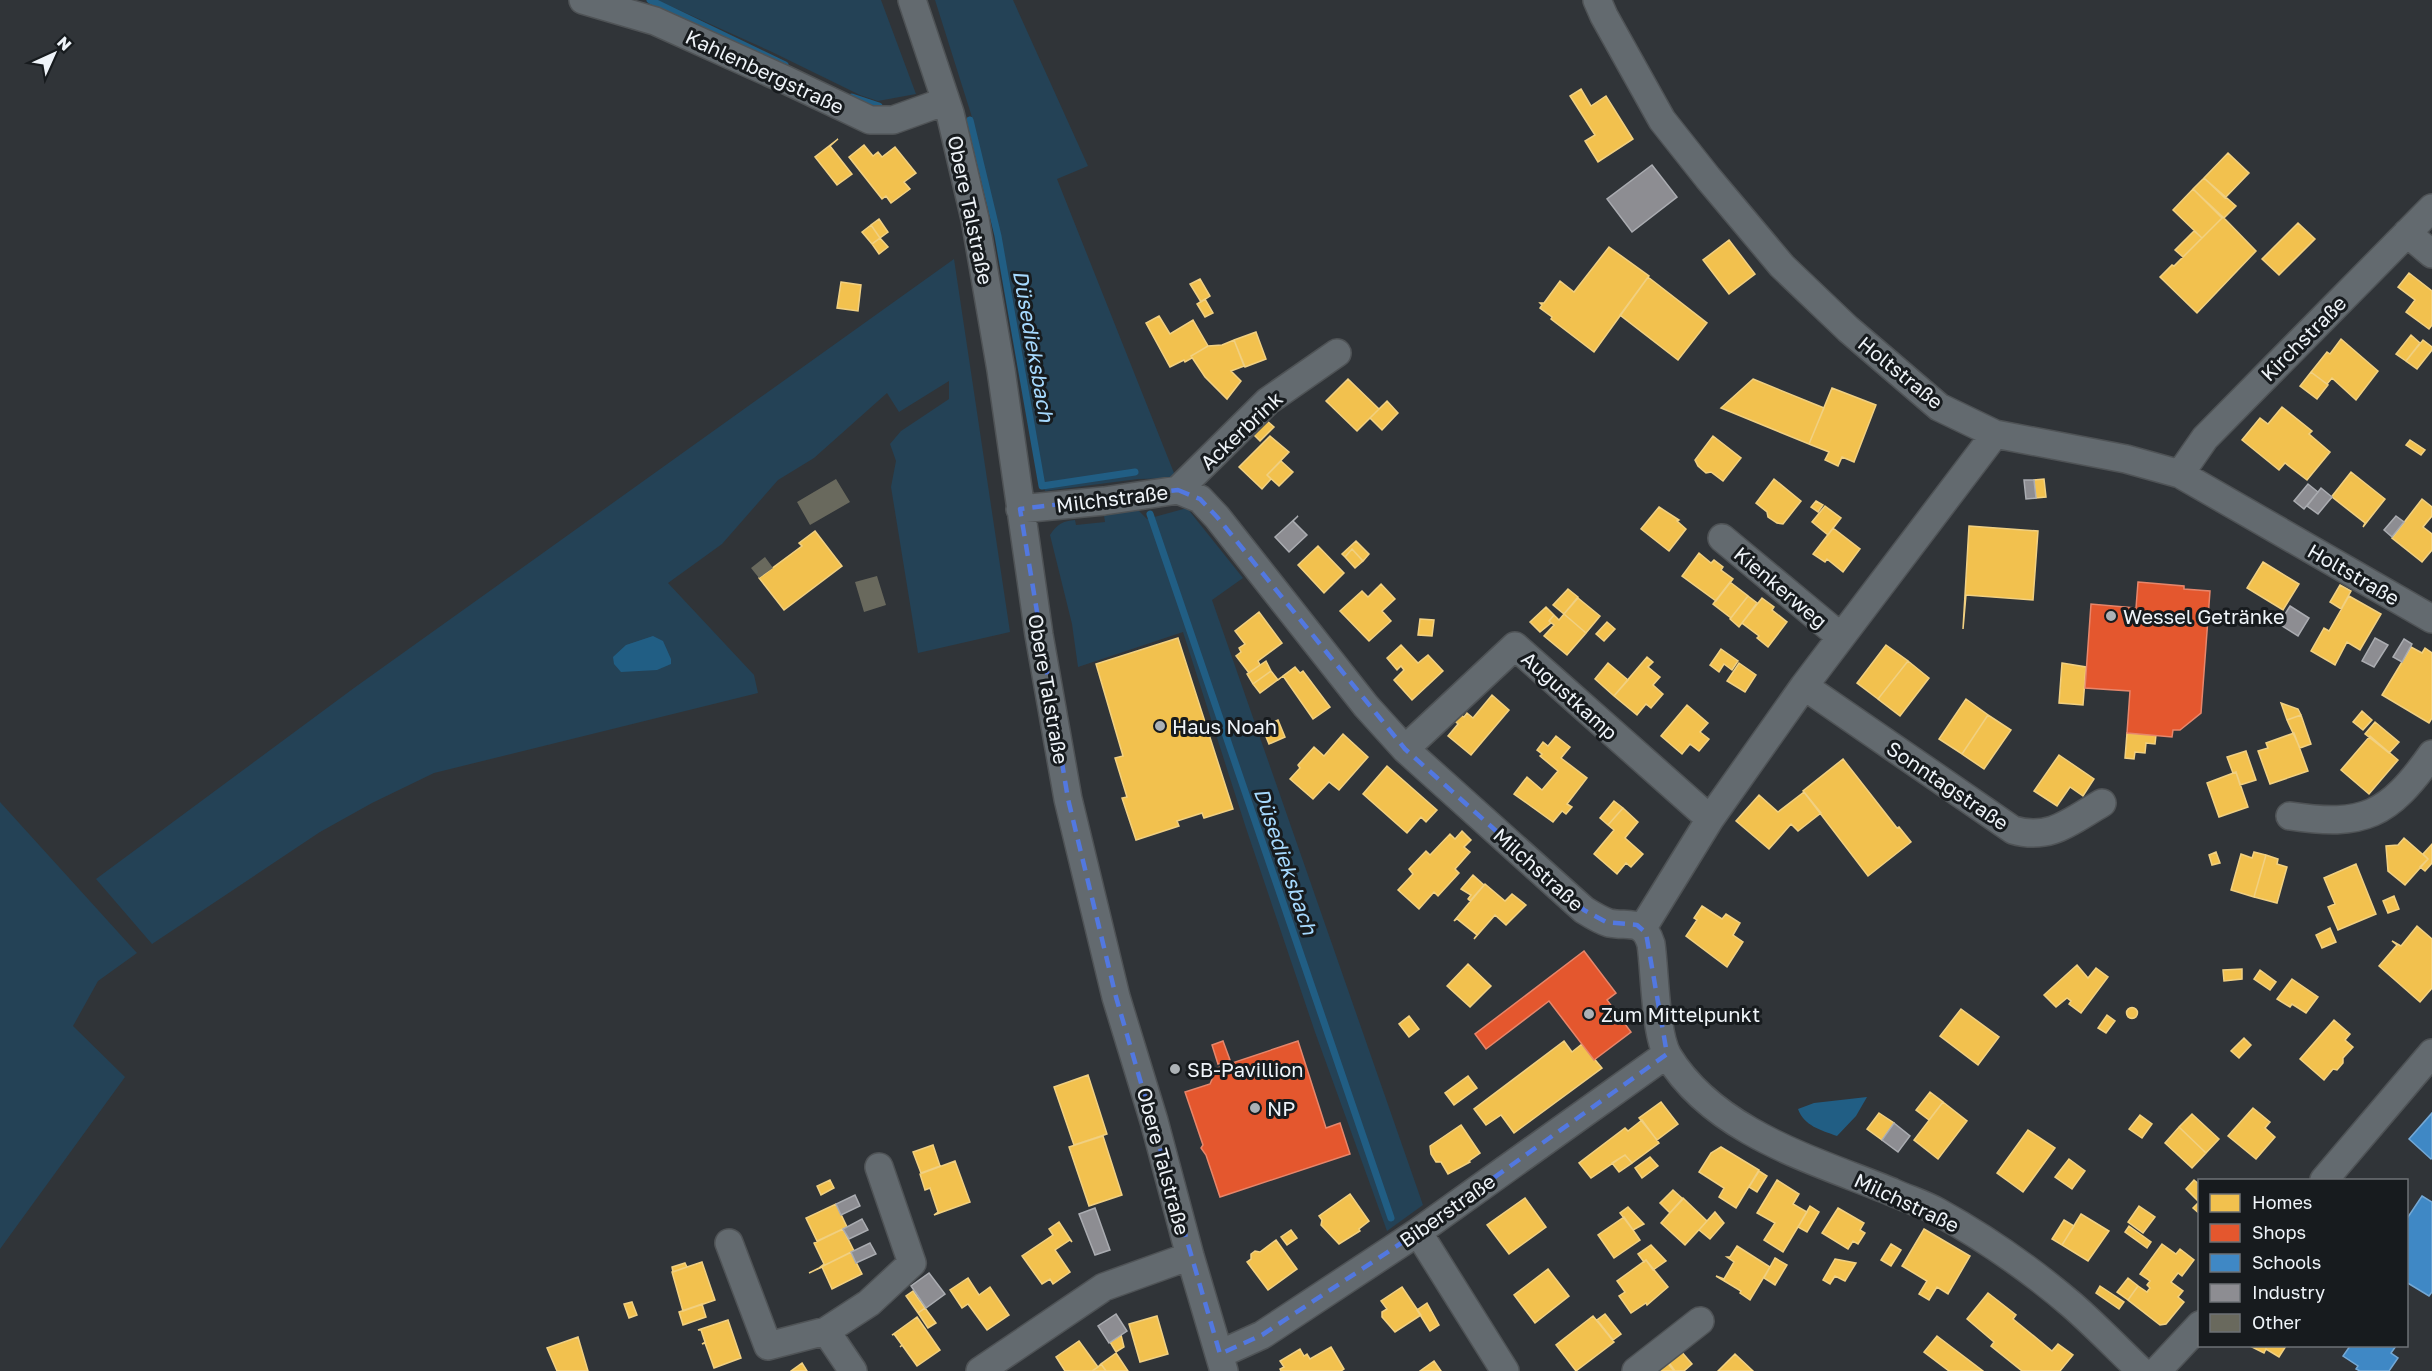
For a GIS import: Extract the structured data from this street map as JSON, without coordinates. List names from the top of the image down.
{
  "streets": {
    "street": [
      "Kahlenbergstraße",
      "Obere Talstraße",
      "Kirchstraße",
      "Holtstraße",
      "Ackerbrink",
      "Milchstraße",
      "Kienkerweg",
      "Augustkamp",
      "Sonntagstraße",
      "Biberstraße"
    ]
  },
  "crossings": [
    ["Kahlenbergstraße", "Obere Talstraße"],
    ["Obere Talstraße", "Milchstraße"],
    ["Obere Talstraße", "Biberstraße"],
    ["Kirchstraße", "Holtstraße"],
    ["Ackerbrink", "Milchstraße"],
    ["Milchstraße", "Augustkamp"],
    ["Milchstraße", "Biberstraße"]
  ],
  "water": ["Düsedieksbach"],
  "places": [
    "Wessel Getränke",
    "Haus Noah",
    "Zum Mittelpunkt",
    "SB-Pavillion",
    "NP"
  ],
  "legend": [
    "Homes",
    "Shops",
    "Schools",
    "Industry",
    "Other"
  ],
  "north": "top right"
}
